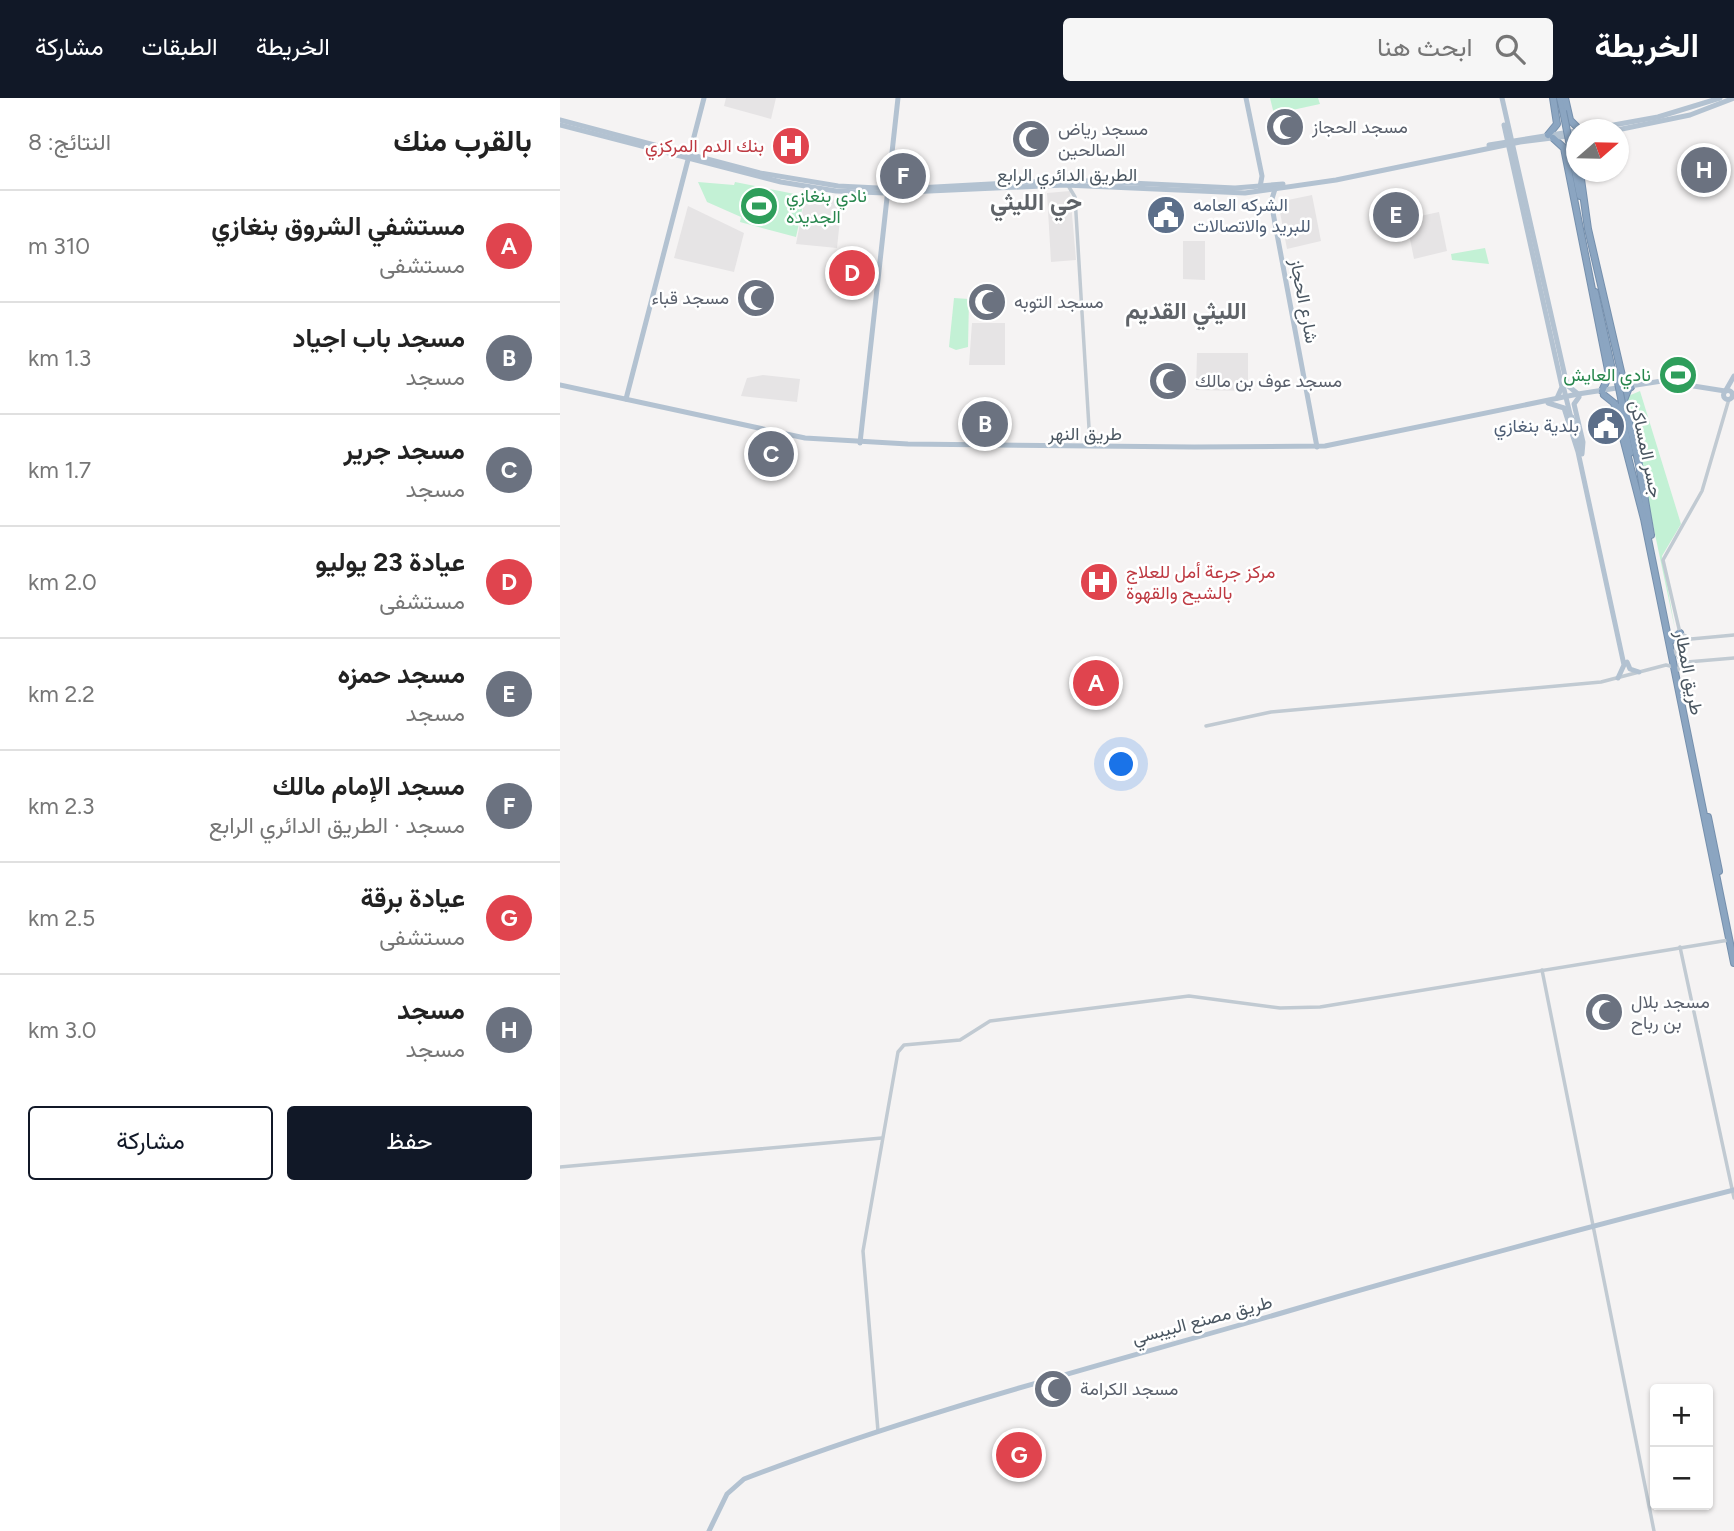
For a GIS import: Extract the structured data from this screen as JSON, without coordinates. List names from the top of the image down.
{
  "streets": {
    "highway": ["جسر المساكن", "طريق المطار"],
    "main road": [
      "الطريق الدائري الرابع",
      "شارع الحجاز",
      "طريق النهر",
      "طريق مصنع البيبسي"
    ]
  },
  "crossings": [
    ["شارع الحجاز", "طريق النهر"],
    ["طريق النهر", "طريق المطار"],
    ["جسر المساكن", "طريق المطار"]
  ],
  "districts": ["حي الليثي", "الليثي القديم"],
  "places": {
    "mosque": [
      "مسجد الحجاز",
      "مسجد رياض الصالحين",
      "مسجد قباء",
      "مسجد التوبه",
      "مسجد عوف بن مالك",
      "مسجد بلال بن رباح",
      "مسجد الكرامة"
    ],
    "hospital": ["بنك الدم المركزي", "مركز جرعة أمل للعلاج بالشيح والقهوة"],
    "sports": ["نادي بنغازي الجديده", "نادي العايش"],
    "public building": ["الشركه العامه للبريد والاتصالات", "بلدية بنغازي"]
  },
  "north": "right",
  "page": {
    "header": "الخريطة",
    "search": "ابحث هنا",
    "nav": ["الخريطة", "الطبقات", "مشاركة"],
    "heading": ["بالقرب منك", "النتائج: 8"],
    "pins": [
      "H",
      "F",
      "E",
      "D",
      "B",
      "C",
      "A",
      "G"
    ],
    "list": [
      {
        "mark": "A",
        "name": "مستشفي الشروق بنغازي",
        "note": "مستشفى",
        "value": "310 m"
      },
      {
        "mark": "B",
        "name": "مسجد باب اجياد",
        "note": "مسجد",
        "value": "1.3 km"
      },
      {
        "mark": "C",
        "name": "مسجد جرير",
        "note": "مسجد",
        "value": "1.7 km"
      },
      {
        "mark": "D",
        "name": "عيادة 23 يوليو",
        "note": "مستشفى",
        "value": "2.0 km"
      },
      {
        "mark": "E",
        "name": "مسجد حمزه",
        "note": "مسجد",
        "value": "2.2 km"
      },
      {
        "mark": "F",
        "name": "مسجد الإمام مالك",
        "note": "مسجد · الطريق الدائري الرابع",
        "value": "2.3 km"
      },
      {
        "mark": "G",
        "name": "عيادة برقة",
        "note": "مستشفى",
        "value": "2.5 km"
      },
      {
        "mark": "H",
        "name": "مسجد",
        "note": "مسجد",
        "value": "3.0 km"
      }
    ],
    "buttons": ["حفظ", "مشاركة"],
    "map_buttons": ["+", "−"]
  }
}
